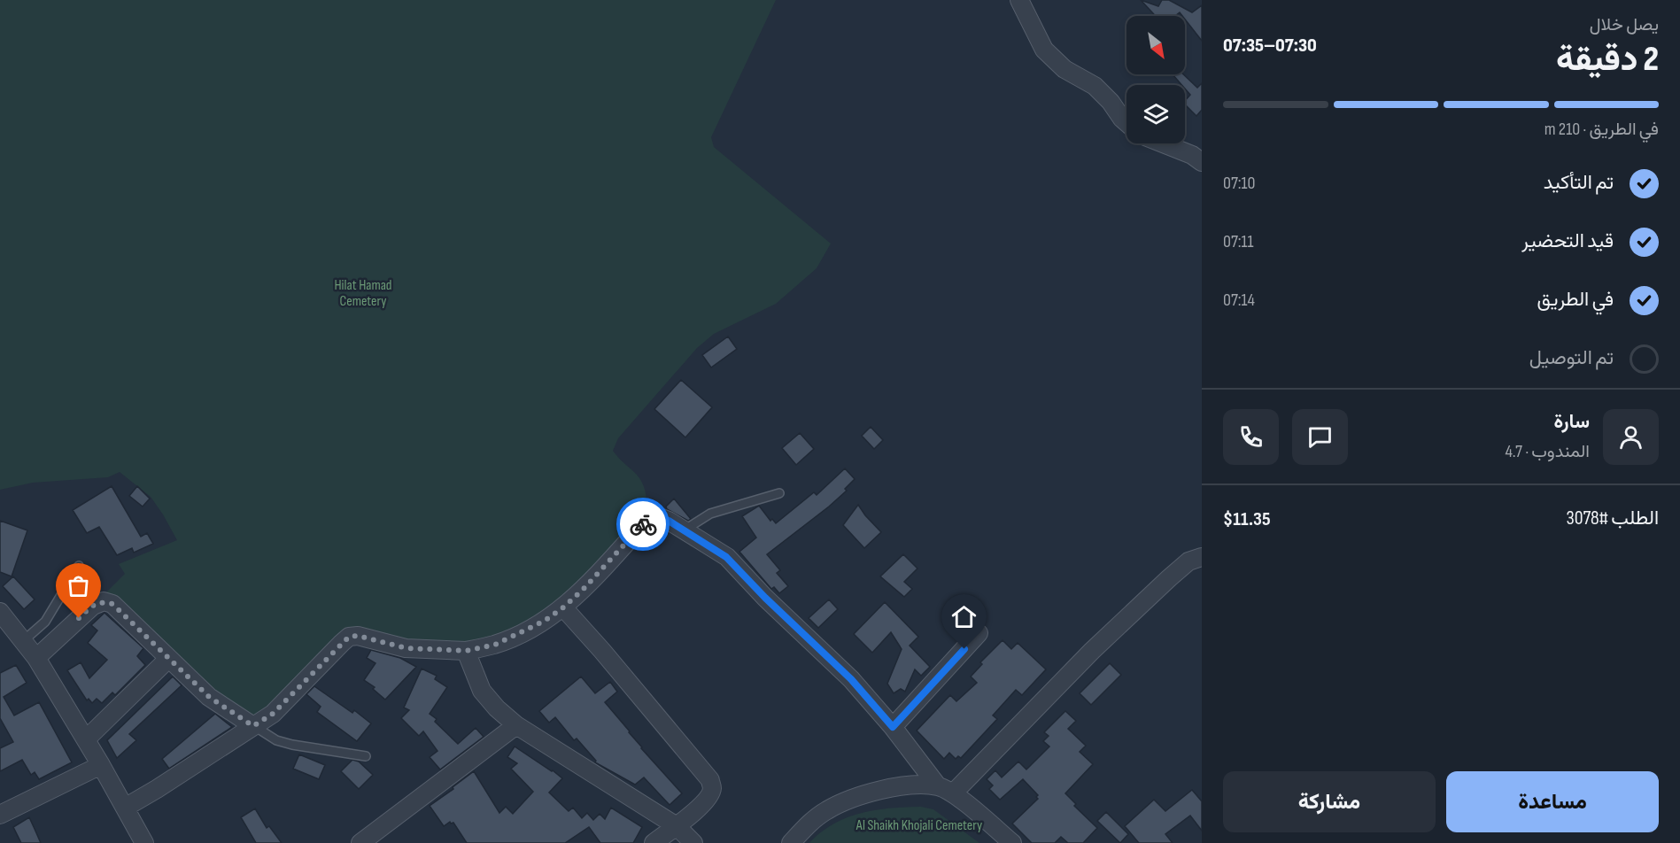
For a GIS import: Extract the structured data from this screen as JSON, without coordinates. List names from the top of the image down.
{
  "parks": ["Hilat Hamad Cemetery", "Al Shaikh Khojali Cemetery"],
  "north": "bottom right",
  "page": {
    "heading": ["2 دقيقة", "يصل خلال", "07:30–07:35"],
    "panel": [
      "سارة",
      "المندوب · 4.7",
      "الطلب #3078",
      "$11.35"
    ],
    "bar": "في الطريق · 210 m",
    "list": [
      ["تم التأكيد", "07:10"],
      ["قيد التحضير", "07:11"],
      ["في الطريق", "07:14"],
      "تم التوصيل"
    ],
    "buttons": ["مساعدة", "مشاركة"]
  }
}
